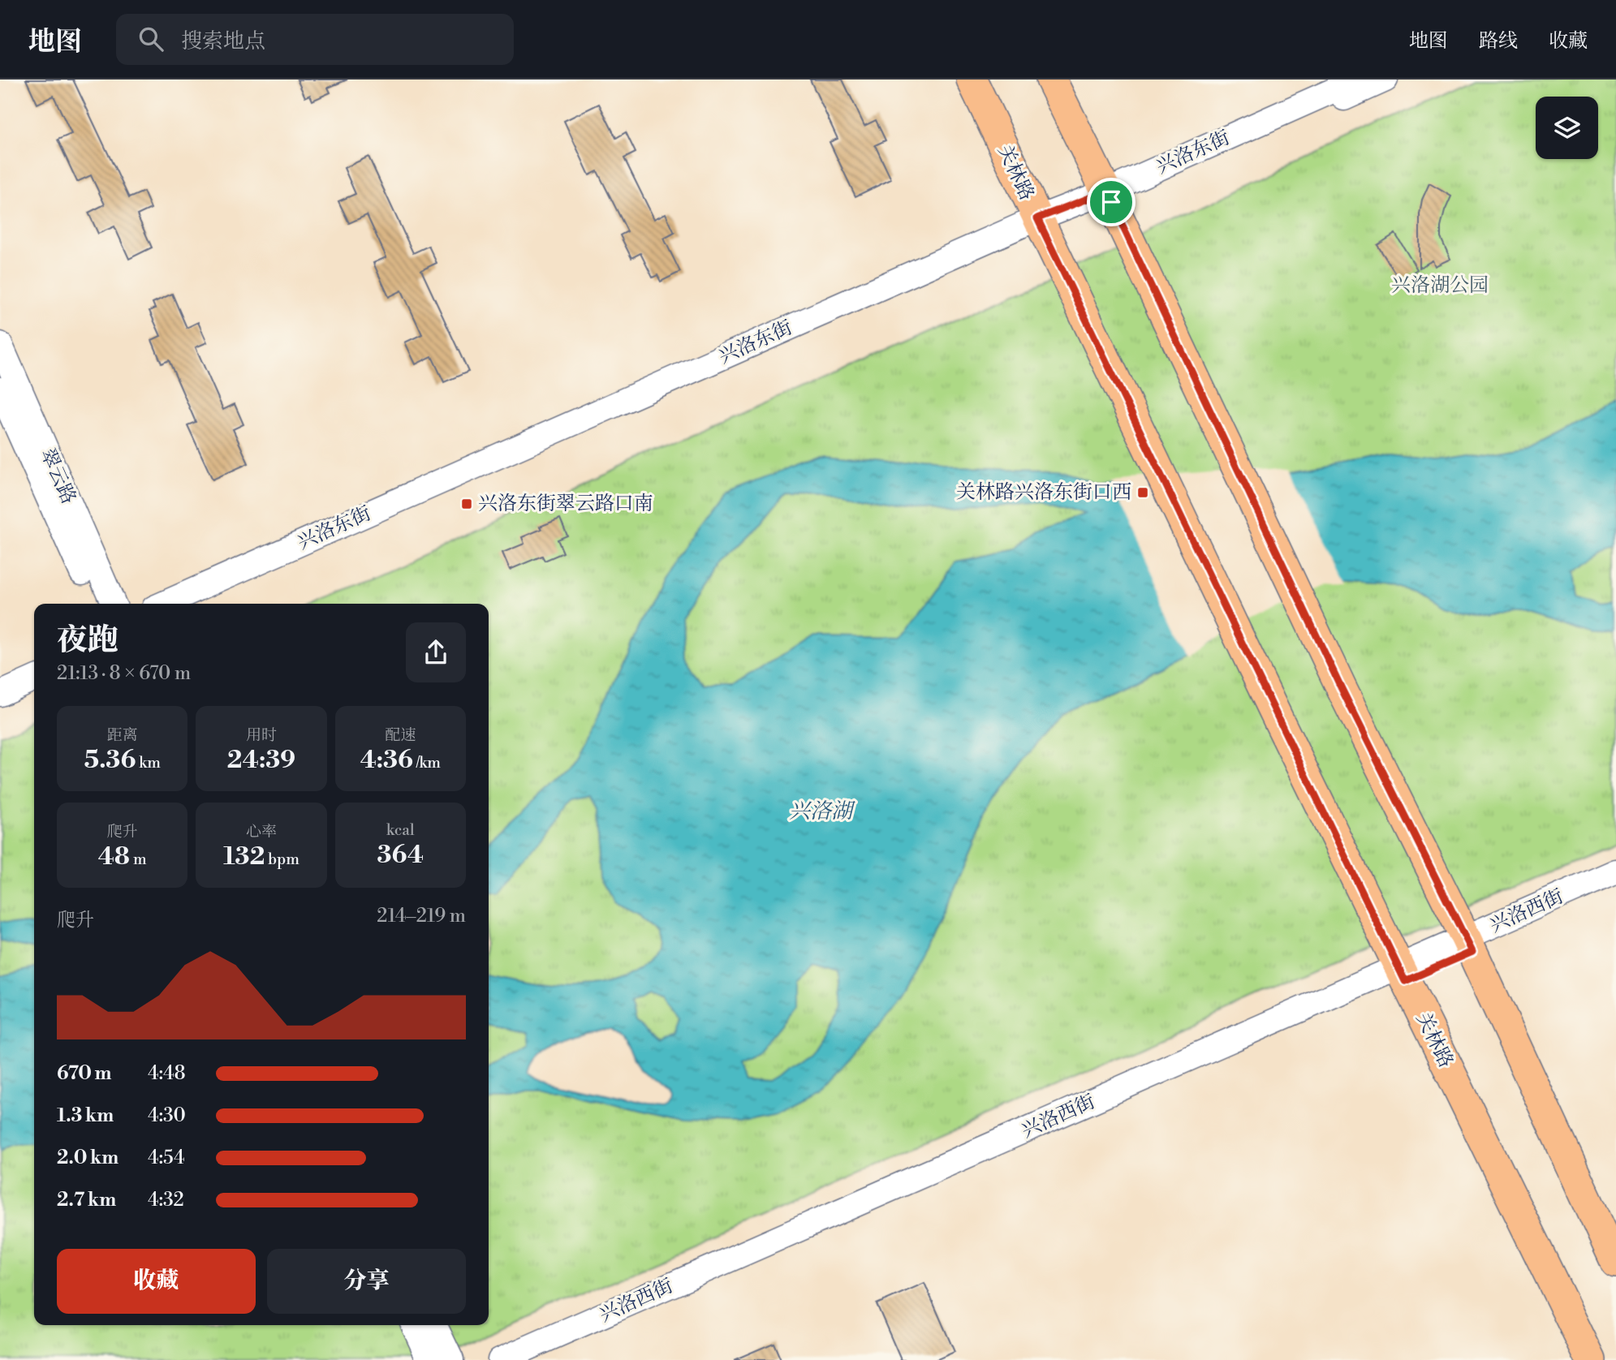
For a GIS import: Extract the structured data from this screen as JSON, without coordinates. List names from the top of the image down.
{
  "streets": {
    "main road": ["关林路"],
    "street": ["兴洛东街", "翠云路", "兴洛西街"]
  },
  "crossings": [
    ["兴洛东街", "关林路"],
    ["关林路", "兴洛西街"]
  ],
  "water": ["兴洛湖"],
  "parks": ["兴洛湖公园"],
  "places": {
    "transit": ["关林路兴洛东街口西", "兴洛东街翠云路口南"]
  },
  "page": {
    "header": "地图",
    "search": "搜索地点",
    "nav": ["地图", "路线", "收藏"],
    "heading": ["夜跑", "21:13 · 8 × 670 m"],
    "stats": [
      ["距离", "5.36 km"],
      ["用时", "24:39"],
      ["配速", "4:36 /km"],
      ["爬升", "48 m"],
      ["心率", "132 bpm"],
      ["kcal", "364"]
    ],
    "chart": ["爬升", "214–219 m"],
    "list": [
      {
        "name": "670 m",
        "note": "4:48"
      },
      {
        "name": "1.3 km",
        "note": "4:30"
      },
      {
        "name": "2.0 km",
        "note": "4:54"
      },
      {
        "name": "2.7 km",
        "note": "4:32"
      }
    ],
    "buttons": ["收藏", "分享"]
  }
}
